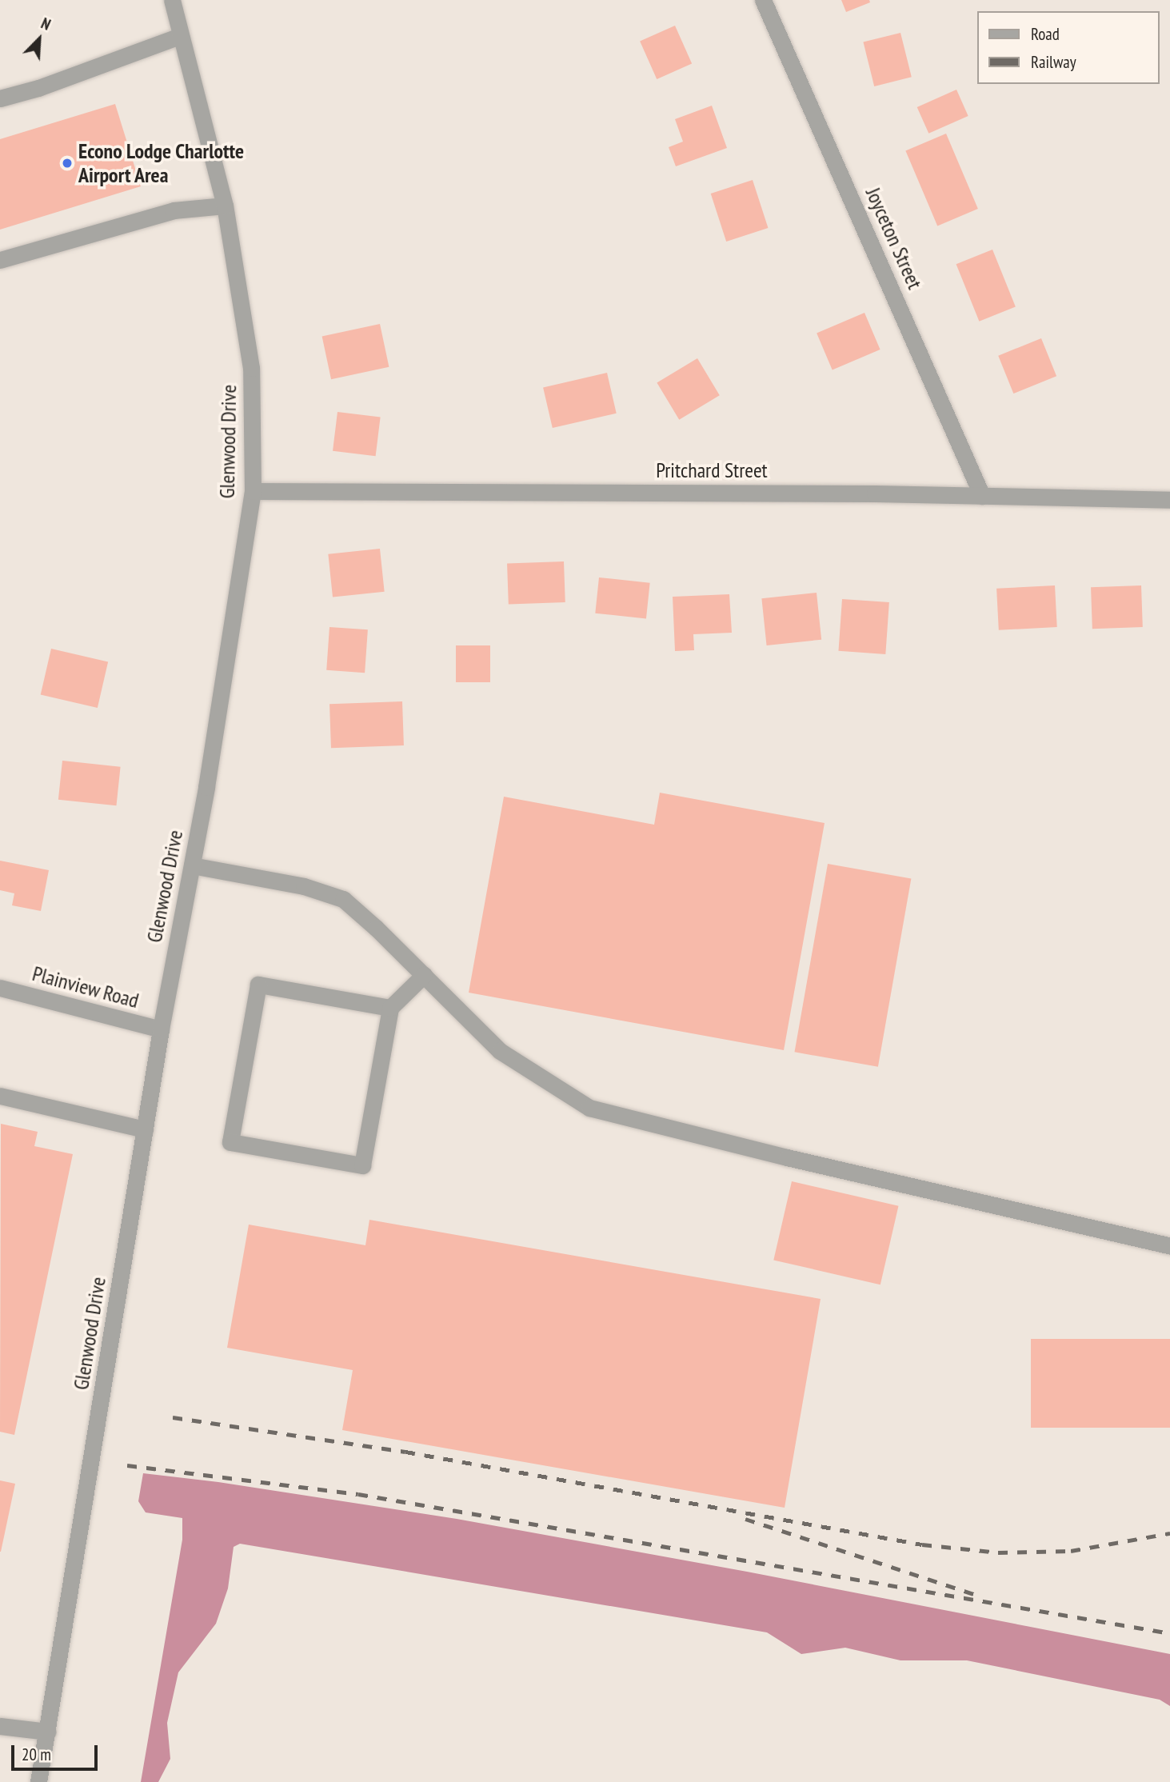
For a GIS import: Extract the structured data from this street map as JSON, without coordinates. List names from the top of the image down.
{
  "streets": {
    "street": [
      "Joyceton Street",
      "Glenwood Drive",
      "Pritchard Street",
      "Plainview Road"
    ]
  },
  "crossings": [
    ["Joyceton Street", "Pritchard Street"],
    ["Glenwood Drive", "Pritchard Street"],
    ["Glenwood Drive", "Plainview Road"]
  ],
  "places": ["Econo Lodge Charlotte Airport Area"],
  "legend": ["Road", "Railway"],
  "scale_bar": "20 m",
  "north": "top right"
}
